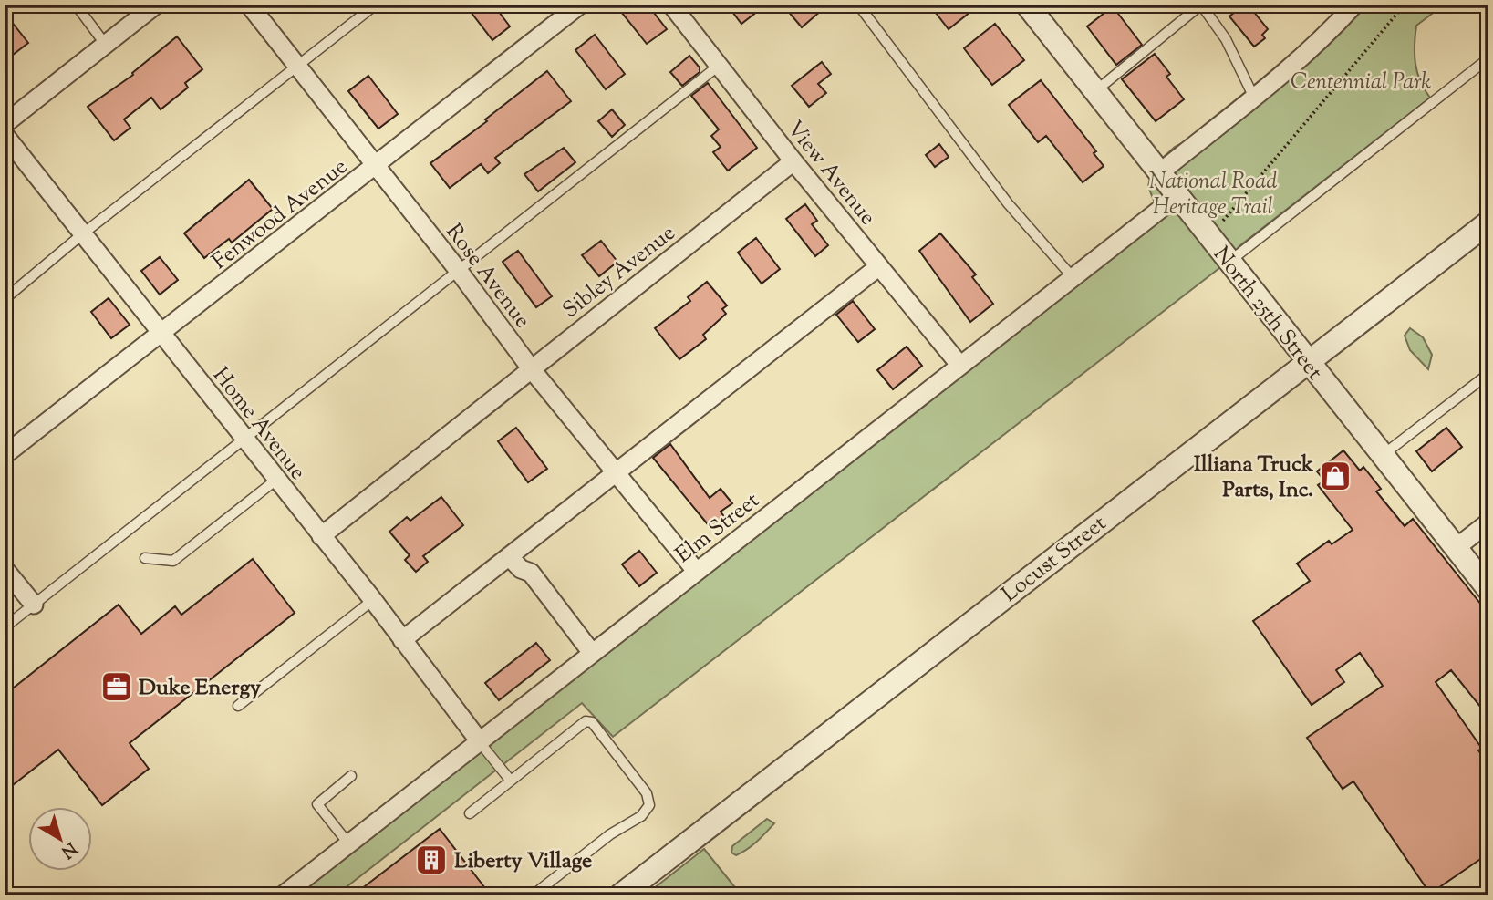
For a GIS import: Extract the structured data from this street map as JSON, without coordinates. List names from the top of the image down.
{
  "streets": {
    "street": [
      "View Avenue",
      "Fenwood Avenue",
      "Sibley Avenue",
      "Rose Avenue",
      "North 25th Street",
      "Home Avenue",
      "Elm Street",
      "Locust Street"
    ]
  },
  "crossings": [
    ["View Avenue", "Sibley Avenue"],
    ["View Avenue", "Elm Street"],
    ["Fenwood Avenue", "Rose Avenue"],
    ["Fenwood Avenue", "Home Avenue"],
    ["Sibley Avenue", "Rose Avenue"],
    ["Sibley Avenue", "Home Avenue"],
    ["Rose Avenue", "Elm Street"],
    ["North 25th Street", "Elm Street"],
    ["North 25th Street", "Locust Street"],
    ["Home Avenue", "Elm Street"]
  ],
  "parks": ["Centennial Park", "National Road Heritage Trail"],
  "places": {
    "shop": ["Illiana Truck Parts, Inc."],
    "office": ["Duke Energy"],
    "building": ["Liberty Village"]
  },
  "north": "bottom right"
}
